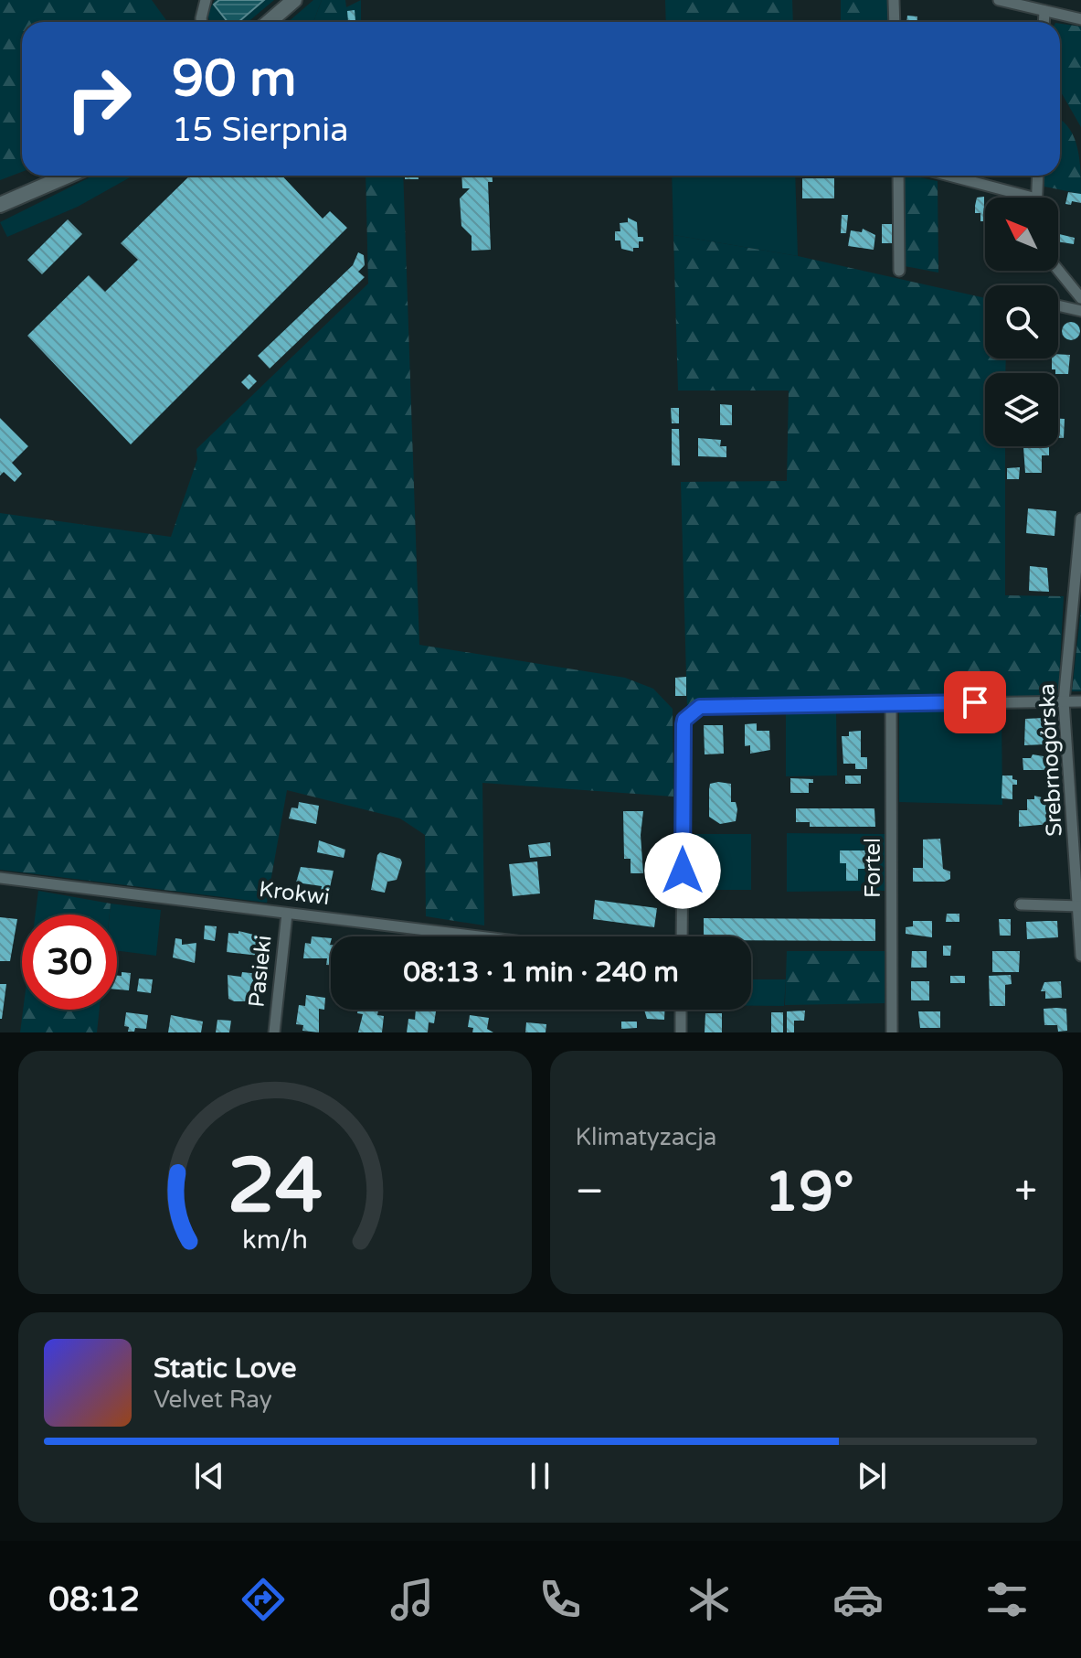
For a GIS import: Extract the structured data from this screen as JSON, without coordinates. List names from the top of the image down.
{
  "streets": {
    "street": [
      "Srebrnogórska",
      "Fortel",
      "Krokwi",
      "Pasieki"
    ]
  },
  "crossings": [
    ["Krokwi", "Pasieki"]
  ],
  "north": "top left",
  "page": {
    "turn": ["90 m", "15 Sierpnia"],
    "limit": "30",
    "trip": "08:13 · 1 min · 240 m",
    "tile": "Klimatyzacja",
    "heat": ["−", "19°", "+"],
    "song": ["Static Love", "Velvet Ray"],
    "tabs": "08:12",
    "gauge": ["24", "km/h"]
  }
}
